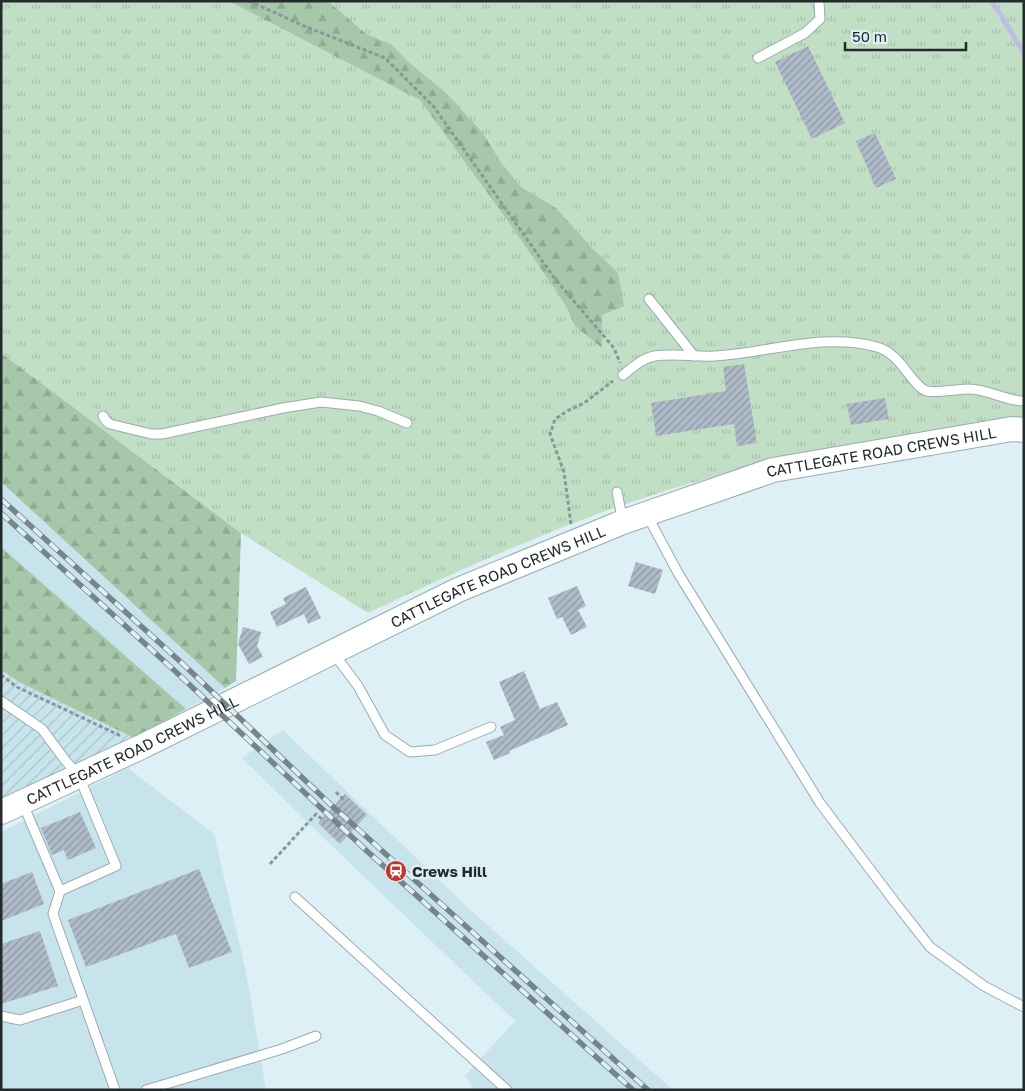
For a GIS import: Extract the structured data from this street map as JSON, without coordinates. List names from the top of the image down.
{
  "streets": {
    "street": ["CATTLEGATE ROAD CREWS HILL"]
  },
  "places": {
    "station": ["Crews Hill"]
  },
  "scale_bar": "50 m"
}
